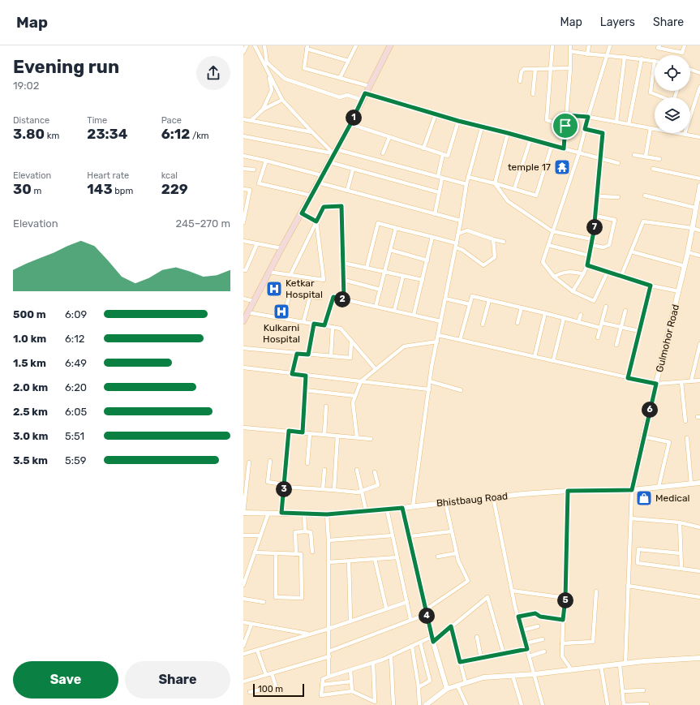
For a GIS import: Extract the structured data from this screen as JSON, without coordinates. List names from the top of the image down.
{
  "streets": {
    "street": ["Gulmohor Road", "Bhistbaug Road"]
  },
  "crossings": [
    ["Gulmohor Road", "Bhistbaug Road"]
  ],
  "places": {
    "temple": ["temple 17"],
    "hospital": ["Ketkar Hospital", "Kulkarni Hospital"],
    "shop": ["Medical"]
  },
  "scale_bar": "100 m",
  "page": {
    "header": "Map",
    "nav": ["Map", "Layers", "Share"],
    "heading": ["Evening run", "19:02"],
    "stats": [
      ["Distance", "3.80 km"],
      ["Time", "23:34"],
      ["Pace", "6:12 /km"],
      ["Elevation", "30 m"],
      ["Heart rate", "143 bpm"],
      ["kcal", "229"]
    ],
    "pins": [
      "1",
      "7",
      "2",
      "6",
      "3",
      "5",
      "4"
    ],
    "chart": ["Elevation", "245–270 m"],
    "list": [
      {
        "name": "500 m",
        "note": "6:09"
      },
      {
        "name": "1.0 km",
        "note": "6:12"
      },
      {
        "name": "1.5 km",
        "note": "6:49"
      },
      {
        "name": "2.0 km",
        "note": "6:20"
      },
      {
        "name": "2.5 km",
        "note": "6:05"
      },
      {
        "name": "3.0 km",
        "note": "5:51"
      },
      {
        "name": "3.5 km",
        "note": "5:59"
      }
    ],
    "buttons": ["Save", "Share"],
    "scale": "100 m"
  }
}
